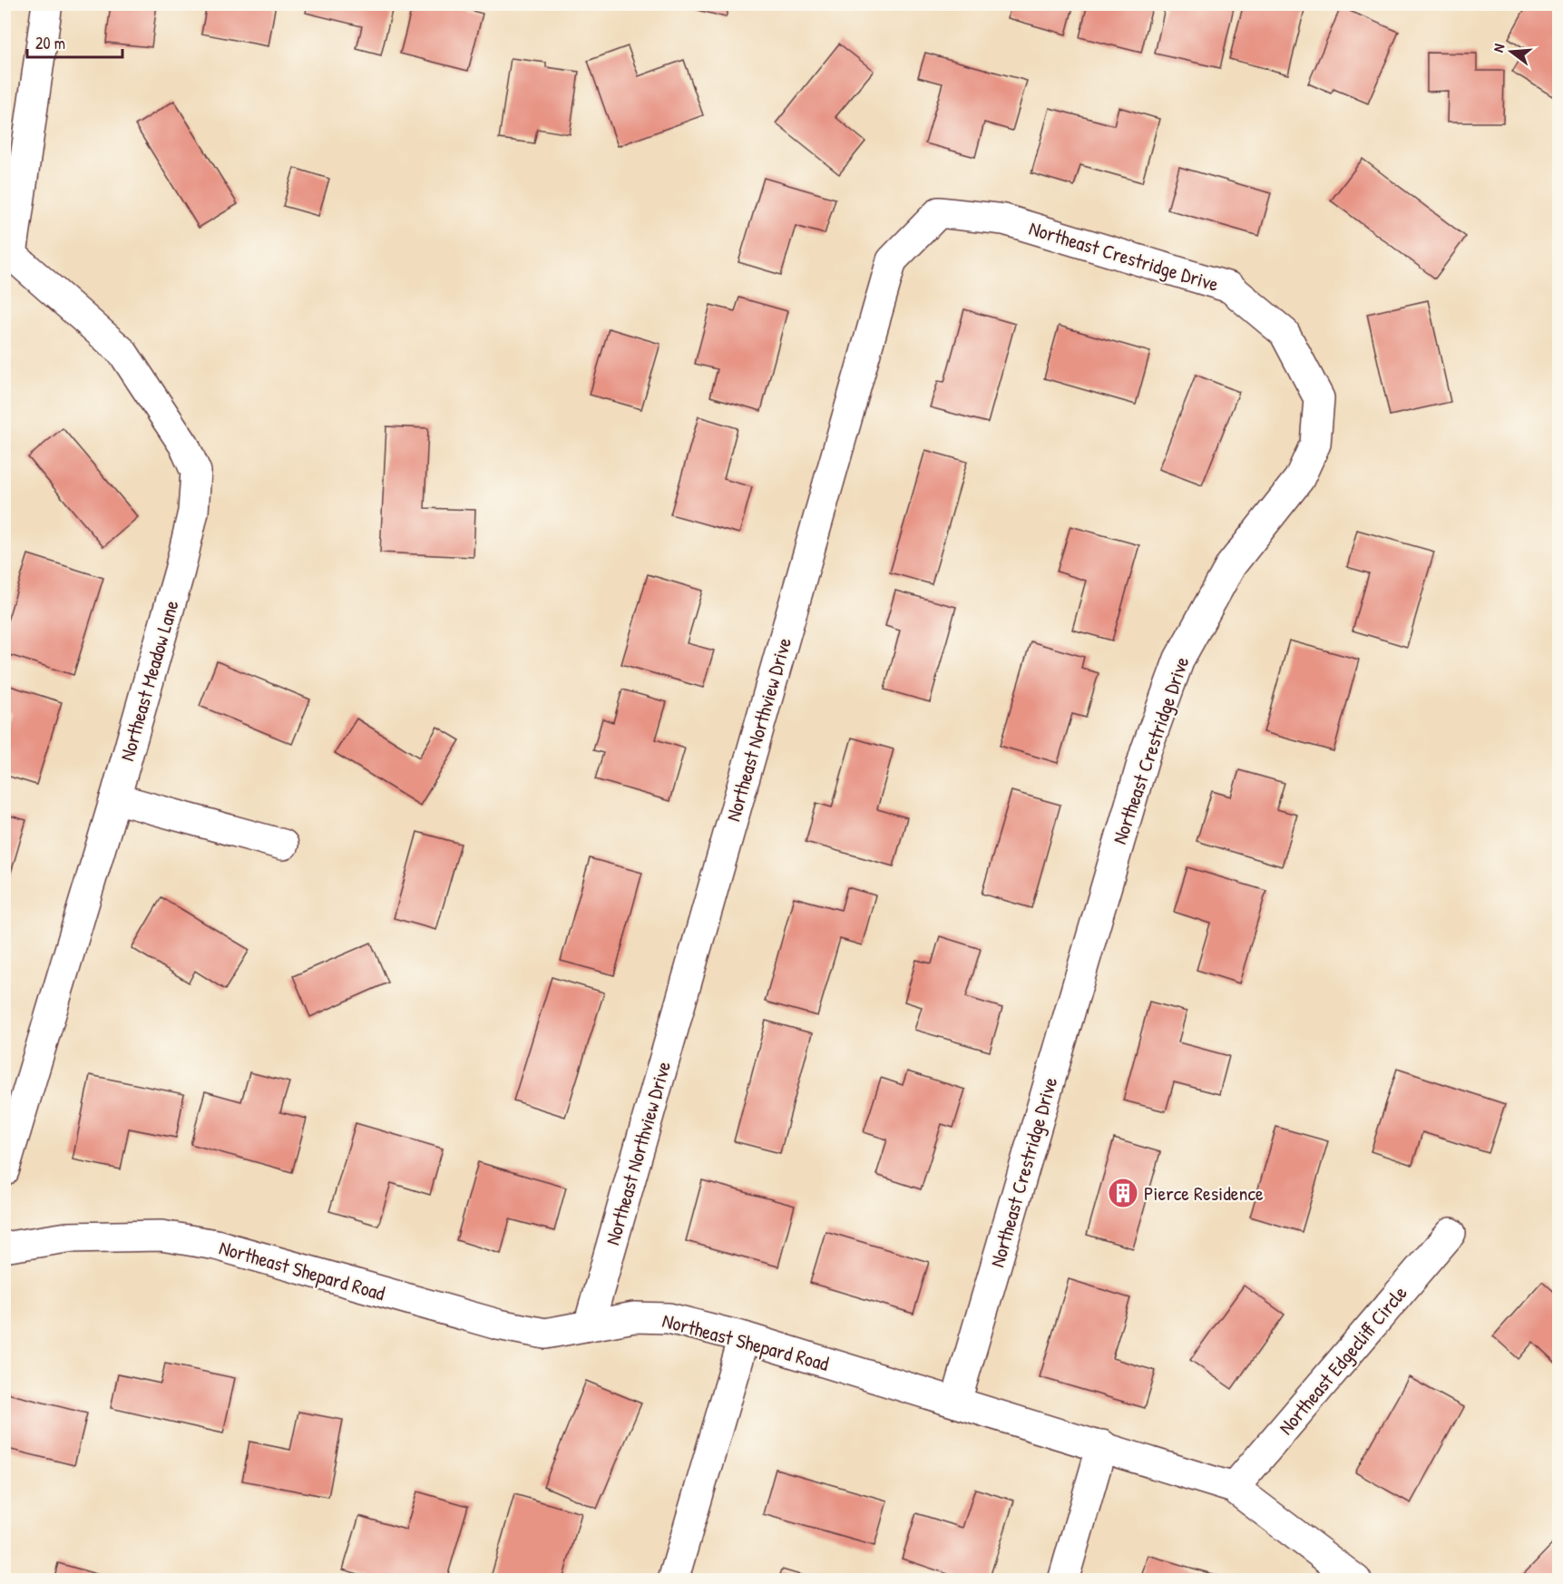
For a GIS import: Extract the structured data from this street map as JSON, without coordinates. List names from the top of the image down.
{
  "streets": {
    "street": [
      "Northeast Crestridge Drive",
      "Northeast Meadow Lane",
      "Northeast Northview Drive",
      "Northeast Shepard Road",
      "Northeast Edgecliff Circle"
    ]
  },
  "crossings": [
    ["Northeast Crestridge Drive", "Northeast Northview Drive"],
    ["Northeast Crestridge Drive", "Northeast Shepard Road"],
    ["Northeast Northview Drive", "Northeast Shepard Road"],
    ["Northeast Shepard Road", "Northeast Edgecliff Circle"]
  ],
  "places": {
    "building": ["Pierce Residence"]
  },
  "scale_bar": "20 m",
  "north": "left"
}
